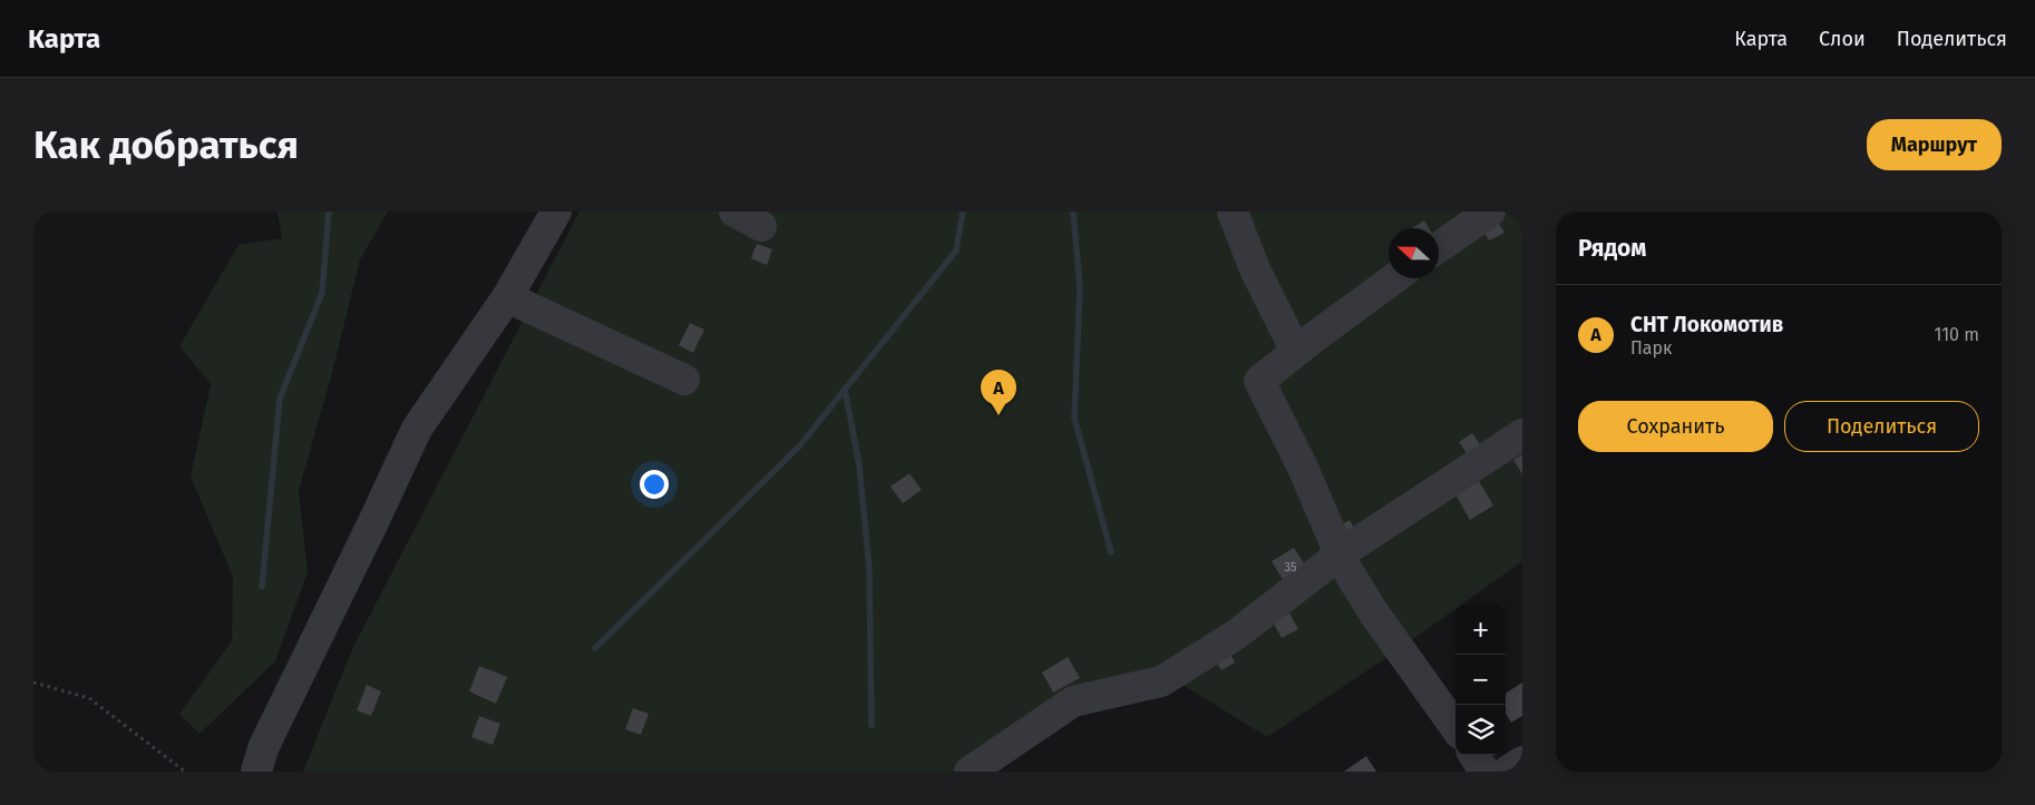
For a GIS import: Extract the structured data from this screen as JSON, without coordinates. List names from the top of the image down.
{
  "house_numbers": ["35"],
  "north": "left",
  "page": {
    "header": "Карта",
    "nav": ["Карта", "Слои", "Поделиться"],
    "buttons": [
      "Маршрут",
      ["Сохранить", "Поделиться"]
    ],
    "title": "Как добраться",
    "heading": "Рядом",
    "list": [
      {
        "mark": "A",
        "name": "СНТ Локомотив",
        "note": "Парк",
        "value": "110 m"
      }
    ],
    "pins": "A",
    "map_buttons": ["+", "−"]
  }
}
